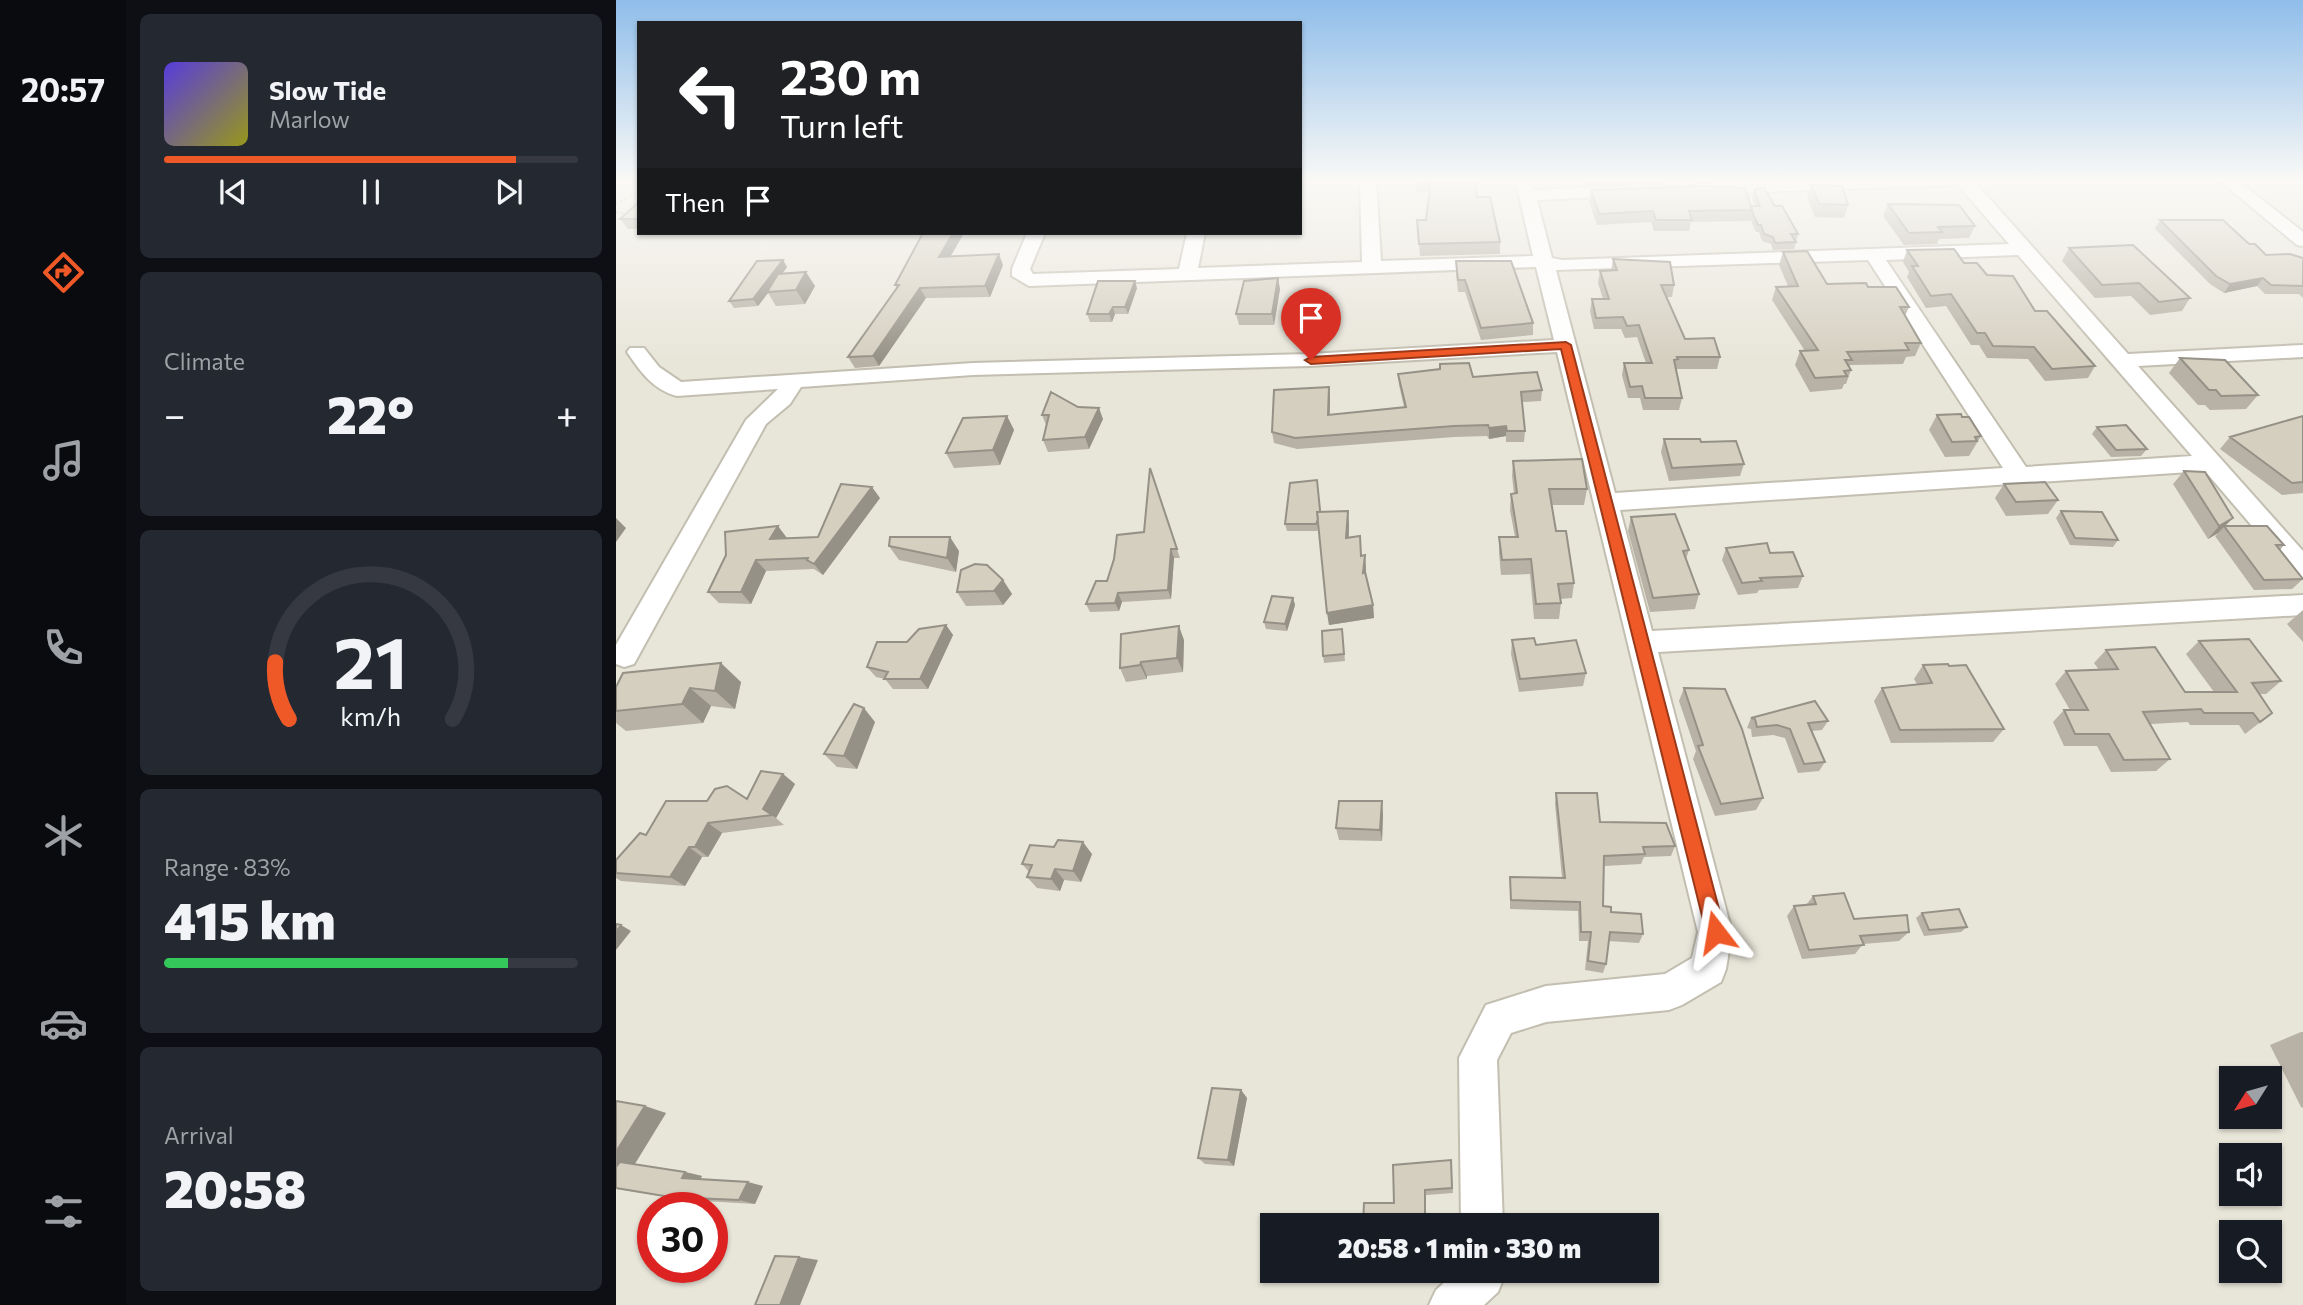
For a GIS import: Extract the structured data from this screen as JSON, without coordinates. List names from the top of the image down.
{
  "north": "bottom left",
  "page": {
    "tabs": "20:57",
    "turn": ["230 m", "Turn left"],
    "song": ["Slow Tide", "Marlow"],
    "then": "Then",
    "tile": [
      "Climate",
      ["Range · 83%", "415 km"],
      ["Arrival", "20:58"]
    ],
    "heat": ["−", "22°", "+"],
    "limit": "30",
    "trip": "20:58 · 1 min · 330 m",
    "gauge": ["21", "km/h"]
  }
}
